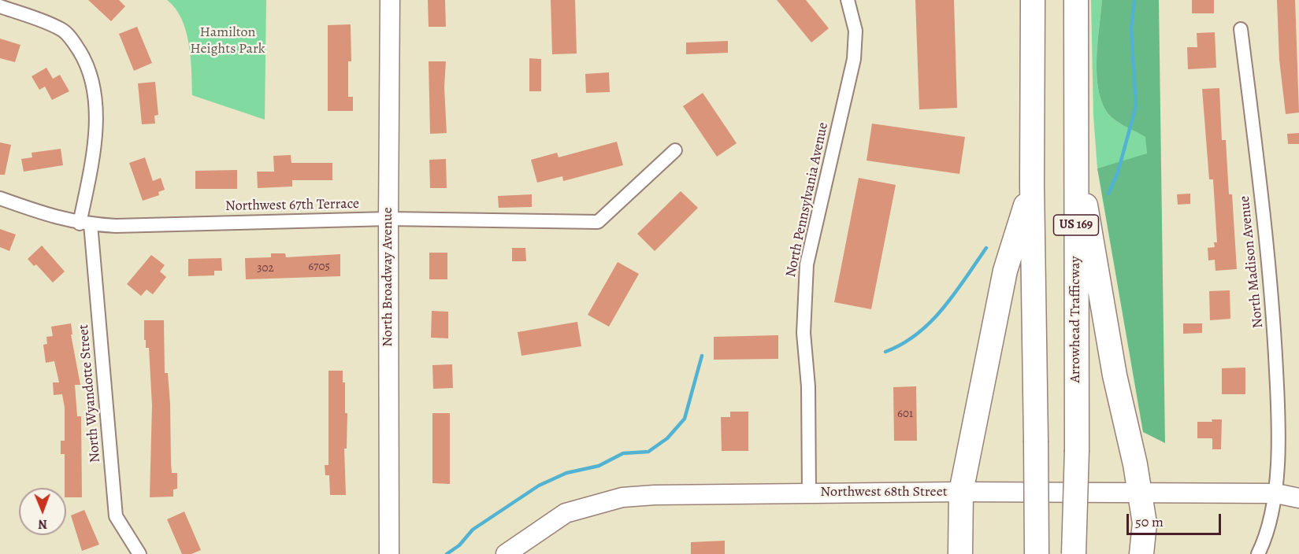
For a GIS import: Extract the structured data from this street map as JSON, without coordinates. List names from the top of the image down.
{
  "streets": {
    "highway": ["US 169", "Arrowhead Trafficway"],
    "main road": ["North Broadway Avenue", "Northwest 68th Street"],
    "street": [
      "North Pennsylvania Avenue",
      "Northwest 67th Terrace",
      "North Madison Avenue",
      "North Wyandotte Street"
    ]
  },
  "crossings": [
    ["North Pennsylvania Avenue", "Northwest 68th Street"],
    ["Northwest 67th Terrace", "North Broadway Avenue"],
    ["Northwest 67th Terrace", "North Wyandotte Street"],
    ["North Madison Avenue", "Northwest 68th Street"]
  ],
  "parks": ["Hamilton Heights Park"],
  "house_numbers": ["6705", "302", "601"],
  "scale_bar": "50 m",
  "north": "bottom"
}
